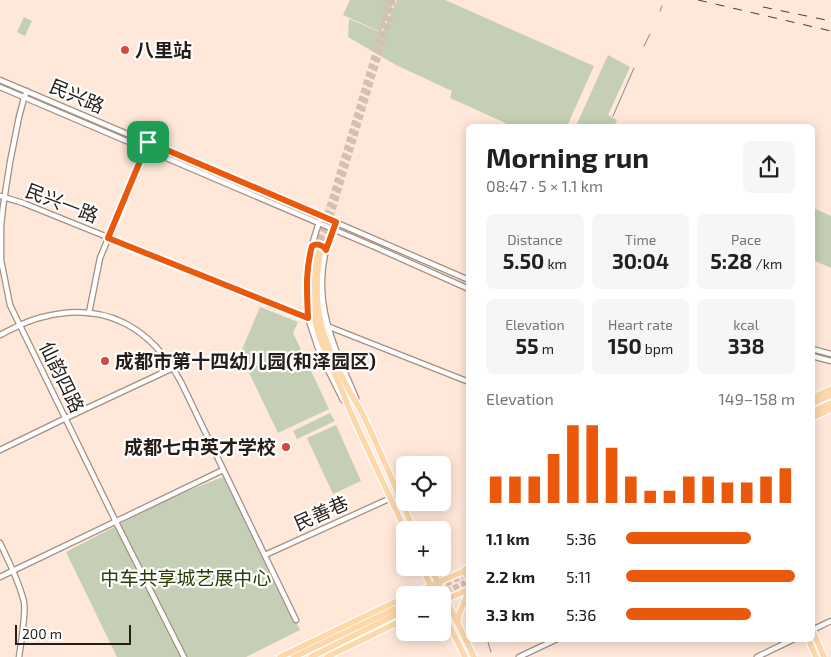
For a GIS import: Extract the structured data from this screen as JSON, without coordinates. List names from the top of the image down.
{
  "streets": {
    "street": [
      "民兴路",
      "民兴一路",
      "仙韵四路",
      "民善巷"
    ]
  },
  "crossings": [
    ["民兴路", "仙韵四路"],
    ["民兴一路", "仙韵四路"]
  ],
  "parks": ["中车共享城艺展中心"],
  "places": ["八里站", "成都市第十四幼儿园(和泽园区)", "成都七中英才学校"],
  "scale_bar": "200 m",
  "page": {
    "heading": ["Morning run", "08:47 · 5 × 1.1 km"],
    "stats": [
      ["Distance", "5.50 km"],
      ["Time", "30:04"],
      ["Pace", "5:28 /km"],
      ["Elevation", "55 m"],
      ["Heart rate", "150 bpm"],
      ["kcal", "338"]
    ],
    "chart": ["Elevation", "149–158 m"],
    "map_buttons": ["+", "−"],
    "list": [
      {
        "name": "1.1 km",
        "note": "5:36"
      },
      {
        "name": "2.2 km",
        "note": "5:11"
      },
      {
        "name": "3.3 km",
        "note": "5:36"
      }
    ],
    "scale": "200 m"
  }
}
